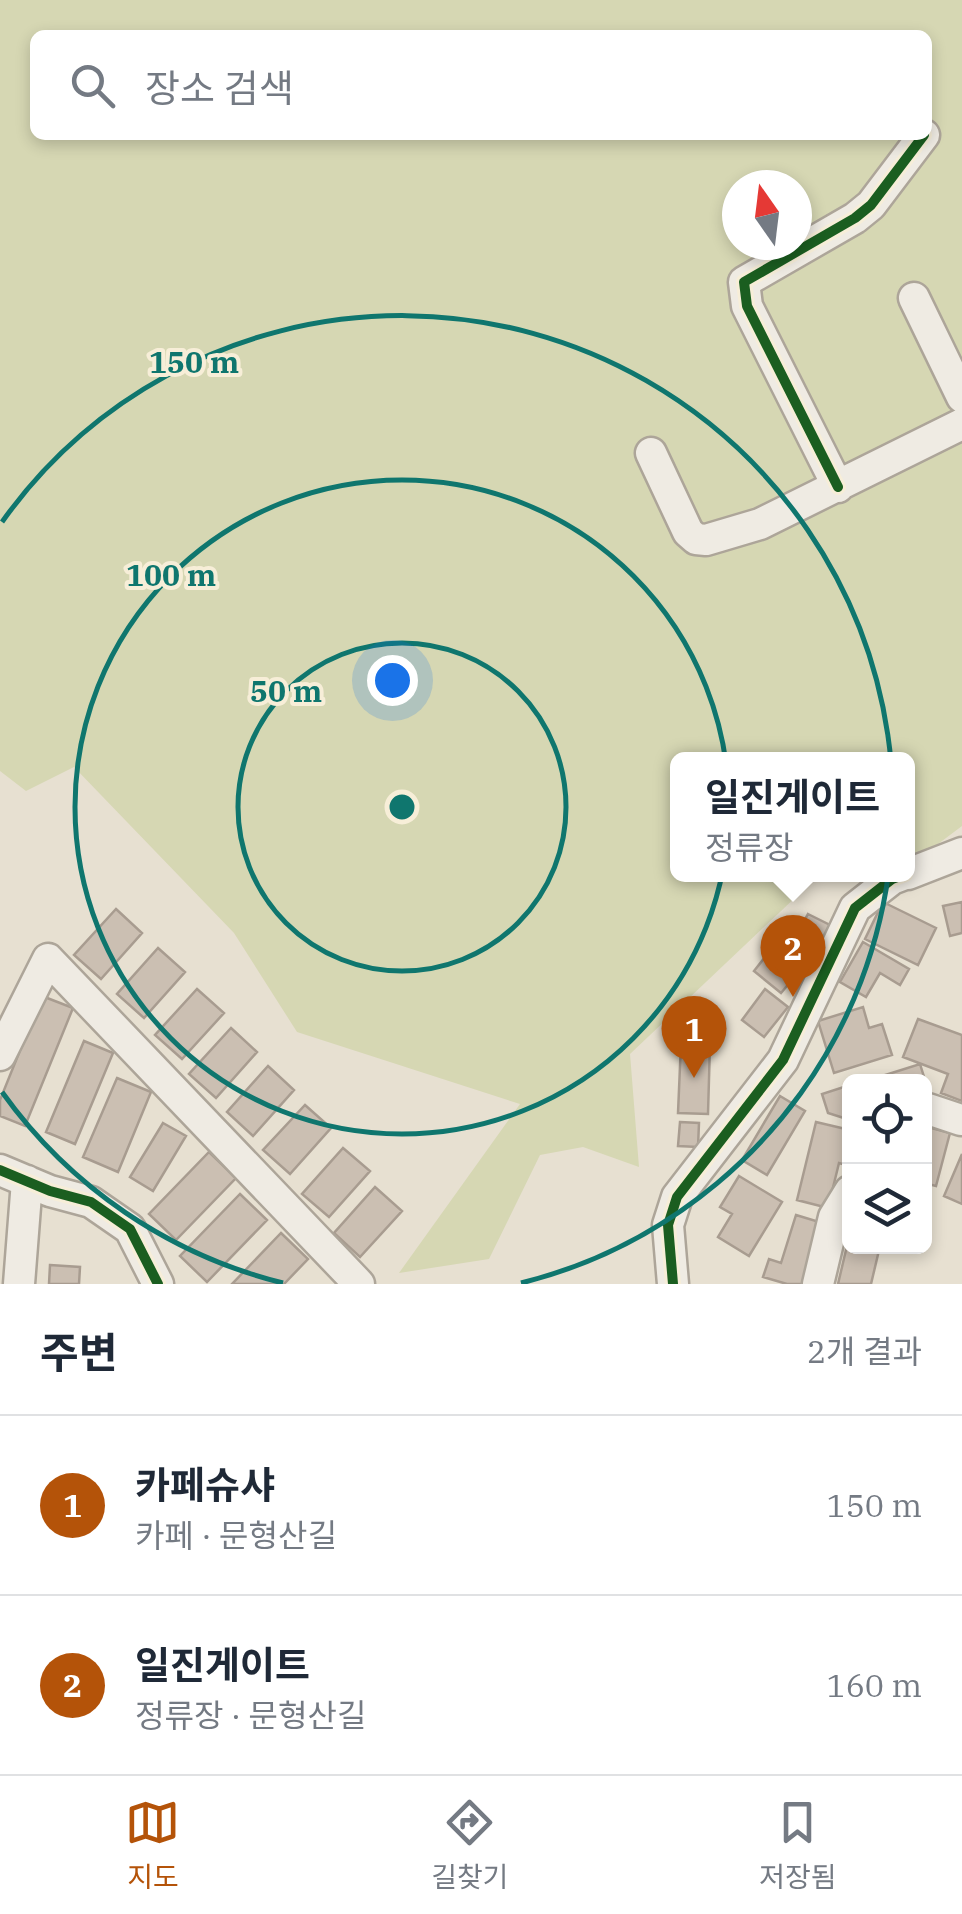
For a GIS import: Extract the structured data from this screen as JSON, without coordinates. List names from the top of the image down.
{
  "north": "top",
  "page": {
    "search": "장소 검색",
    "popup": ["일진게이트", "정류장"],
    "pins": ["2", "1"],
    "heading": ["주변", "2개 결과"],
    "list": [
      {
        "mark": "1",
        "name": "카페슈샤",
        "note": "카페 · 문형산길",
        "value": "150 m"
      },
      {
        "mark": "2",
        "name": "일진게이트",
        "note": "정류장 · 문형산길",
        "value": "160 m"
      }
    ],
    "nav": ["지도", "길찾기", "저장됨"]
  },
  "rings": ["150 m", "100 m", "50 m"]
}
